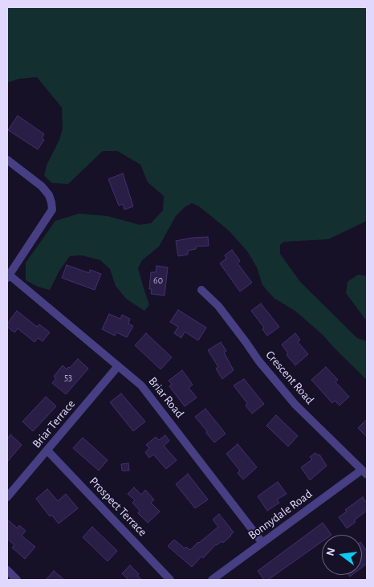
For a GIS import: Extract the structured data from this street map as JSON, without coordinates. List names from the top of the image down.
{
  "streets": {
    "street": [
      "Crescent Road",
      "Briar Road",
      "Briar Terrace",
      "Prospect Terrace",
      "Bonnydale Road"
    ]
  },
  "crossings": [
    ["Crescent Road", "Bonnydale Road"],
    ["Briar Road", "Briar Terrace"],
    ["Briar Road", "Bonnydale Road"],
    ["Briar Terrace", "Prospect Terrace"]
  ],
  "house_numbers": ["60", "53"],
  "north": "left"
}
